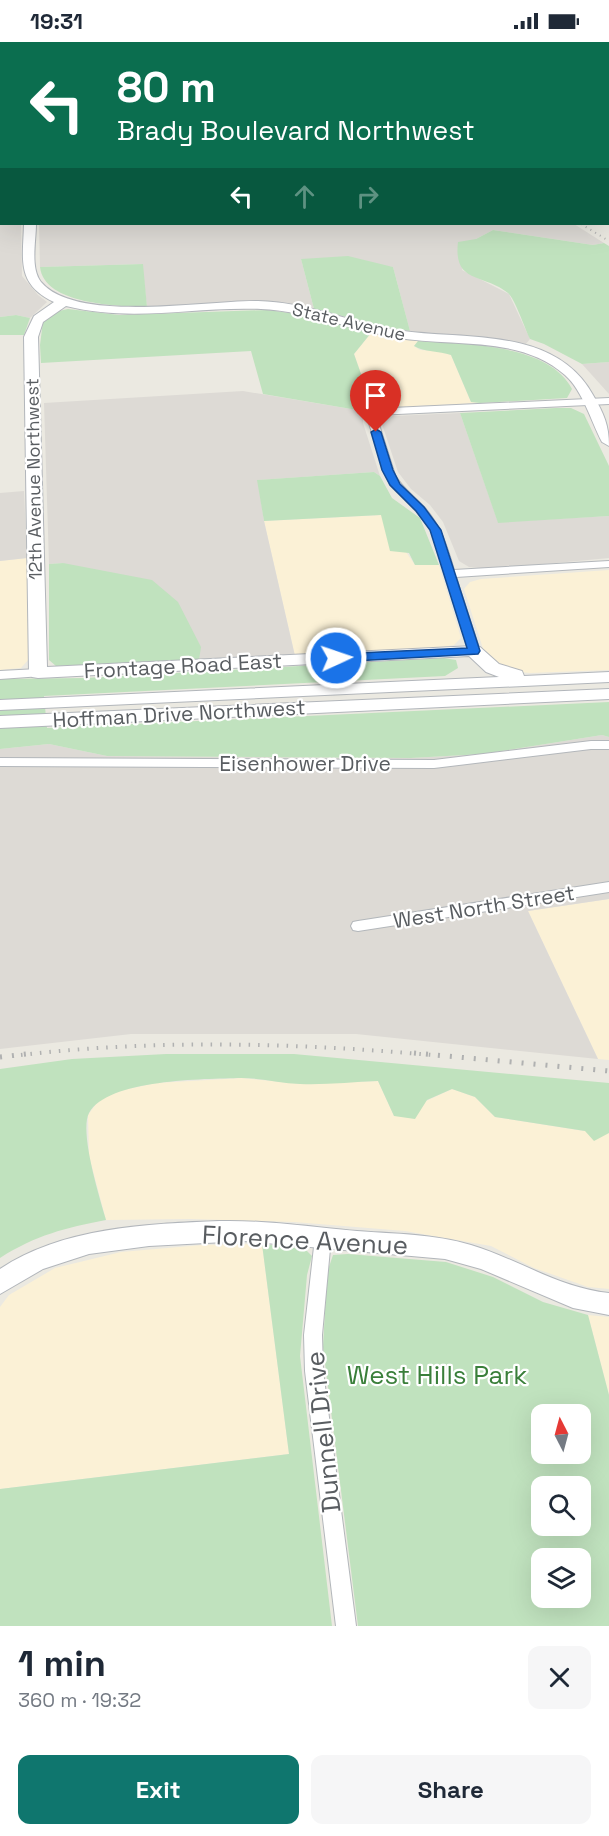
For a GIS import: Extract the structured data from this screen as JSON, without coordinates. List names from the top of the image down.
{
  "streets": {
    "street": [
      "State Avenue",
      "12th Avenue Northwest",
      "Frontage Road East",
      "Hoffman Drive Northwest",
      "Eisenhower Drive",
      "West North Street",
      "Florence Avenue",
      "Dunnell Drive"
    ]
  },
  "crossings": [
    ["State Avenue", "12th Avenue Northwest"],
    ["12th Avenue Northwest", "Frontage Road East"],
    ["Florence Avenue", "Dunnell Drive"]
  ],
  "parks": ["West Hills Park"],
  "north": "top",
  "page": {
    "status": "19:31",
    "turn": ["80 m", "Brady Boulevard Northwest"],
    "heading": ["1 min", "360 m · 19:32"],
    "buttons": ["Exit", "Share"]
  }
}
